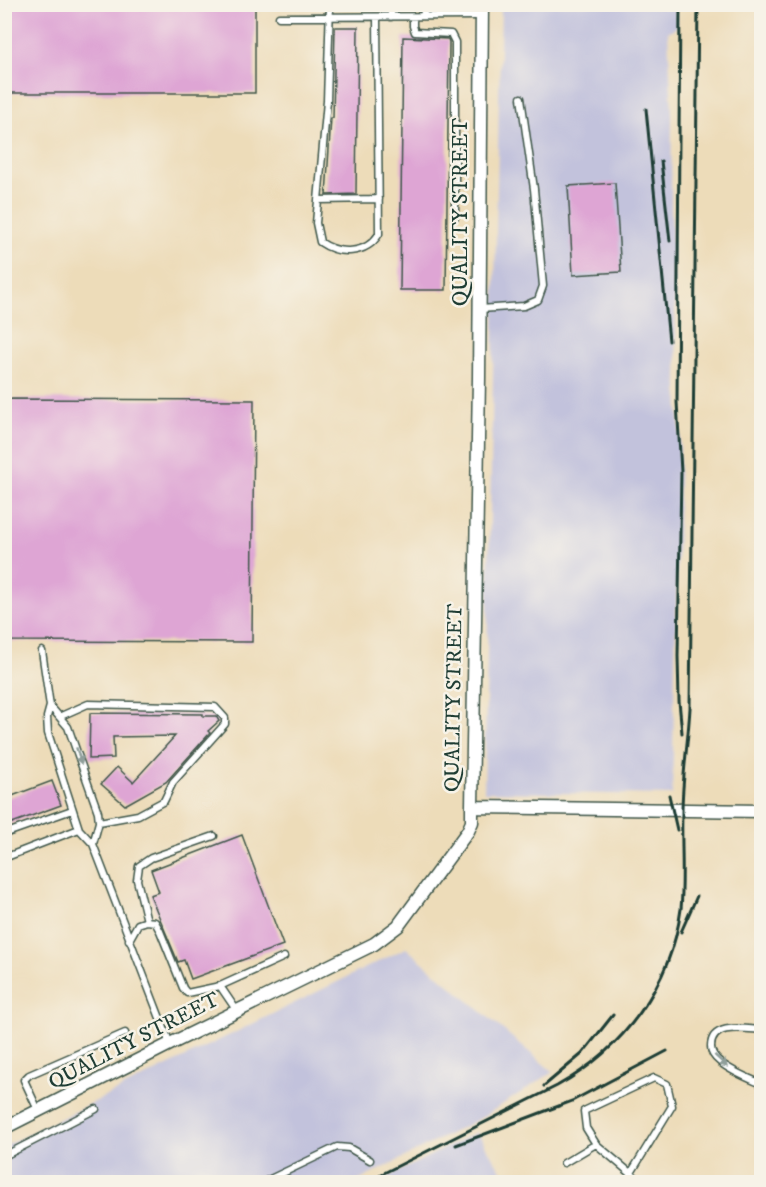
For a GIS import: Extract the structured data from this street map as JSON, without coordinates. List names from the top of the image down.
{
  "streets": {
    "street": ["QUALITY STREET"]
  }
}
